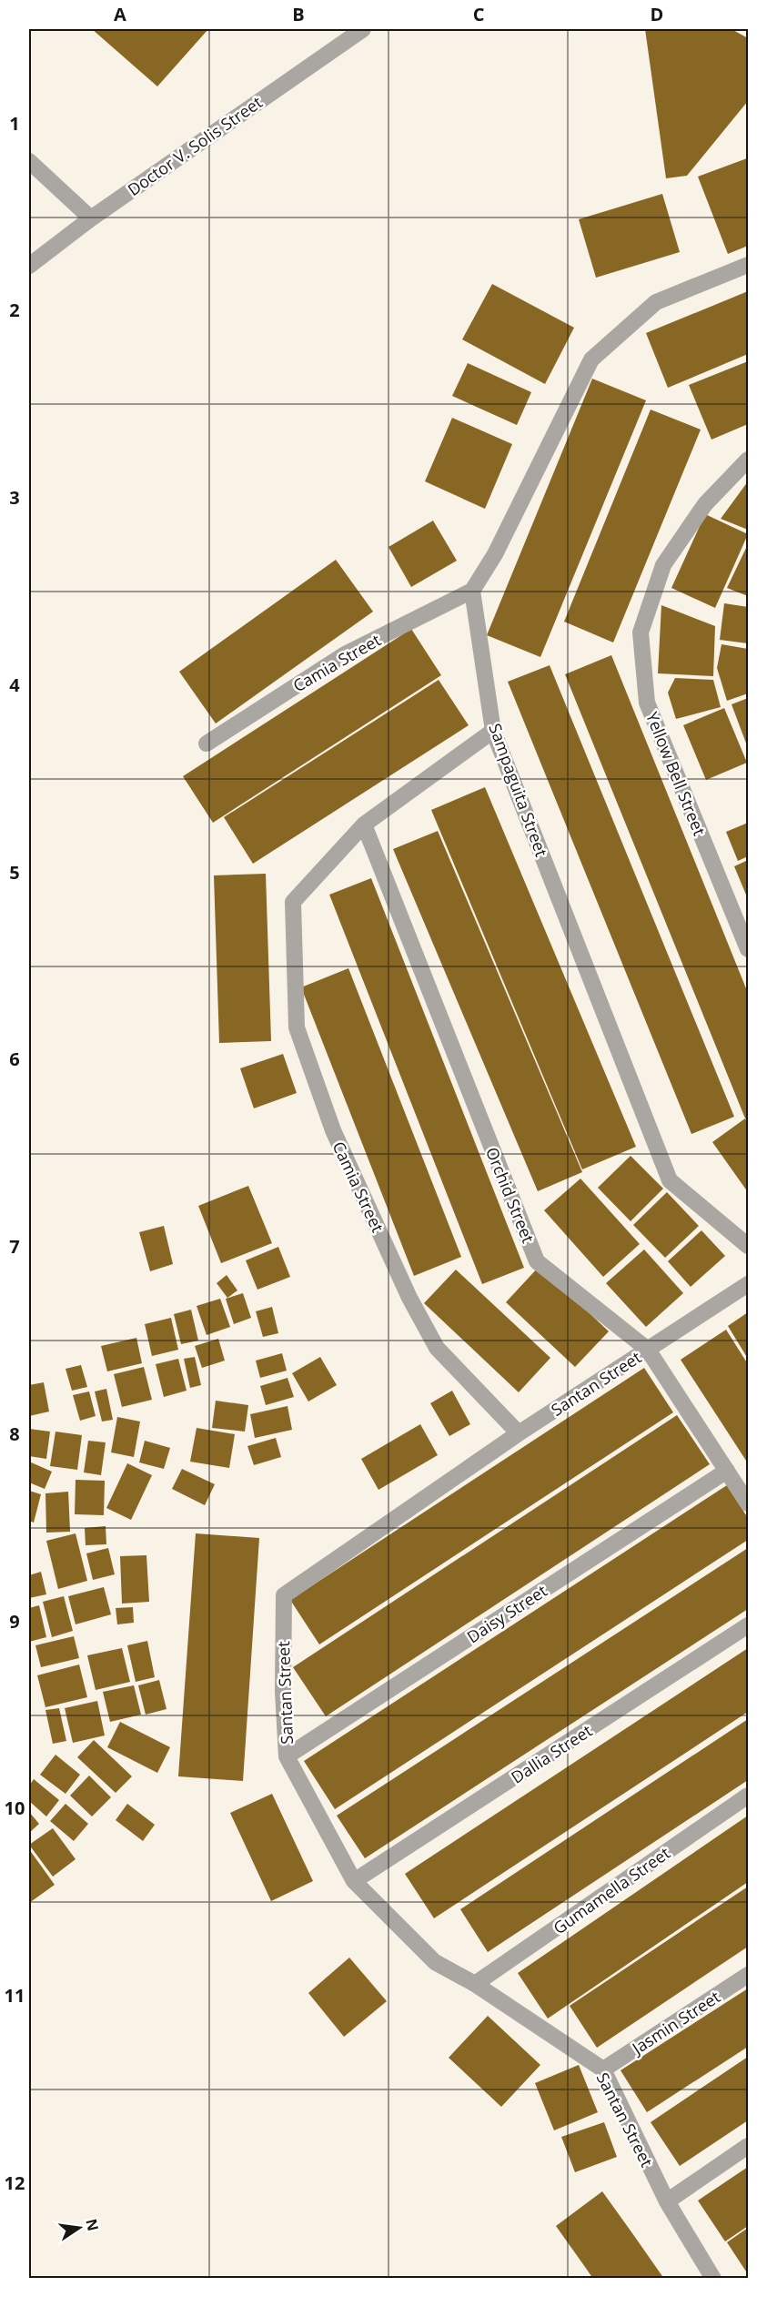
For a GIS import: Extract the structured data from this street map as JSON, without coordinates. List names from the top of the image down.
{
  "streets": {
    "street": [
      "Doctor V. Solis Street",
      "Camia Street",
      "Yellow Bell Street",
      "Sampaguita Street",
      "Orchid Street",
      "Santan Street",
      "Daisy Street",
      "Dallia Street",
      "Gumamella Street",
      "Jasmin Street"
    ]
  },
  "crossings": [
    ["Camia Street", "Sampaguita Street"],
    ["Camia Street", "Orchid Street"],
    ["Camia Street", "Santan Street"],
    ["Orchid Street", "Santan Street"],
    ["Orchid Street", "Daisy Street"],
    ["Santan Street", "Daisy Street"],
    ["Santan Street", "Dallia Street"],
    ["Santan Street", "Gumamella Street"],
    ["Santan Street", "Jasmin Street"]
  ],
  "north": "right",
  "grid": {
    "columns": [
      "A",
      "B",
      "C",
      "D"
    ],
    "rows": [
      "1",
      "2",
      "3",
      "4",
      "5",
      "6",
      "7",
      "8",
      "9",
      "10",
      "11",
      "12"
    ]
  }
}
